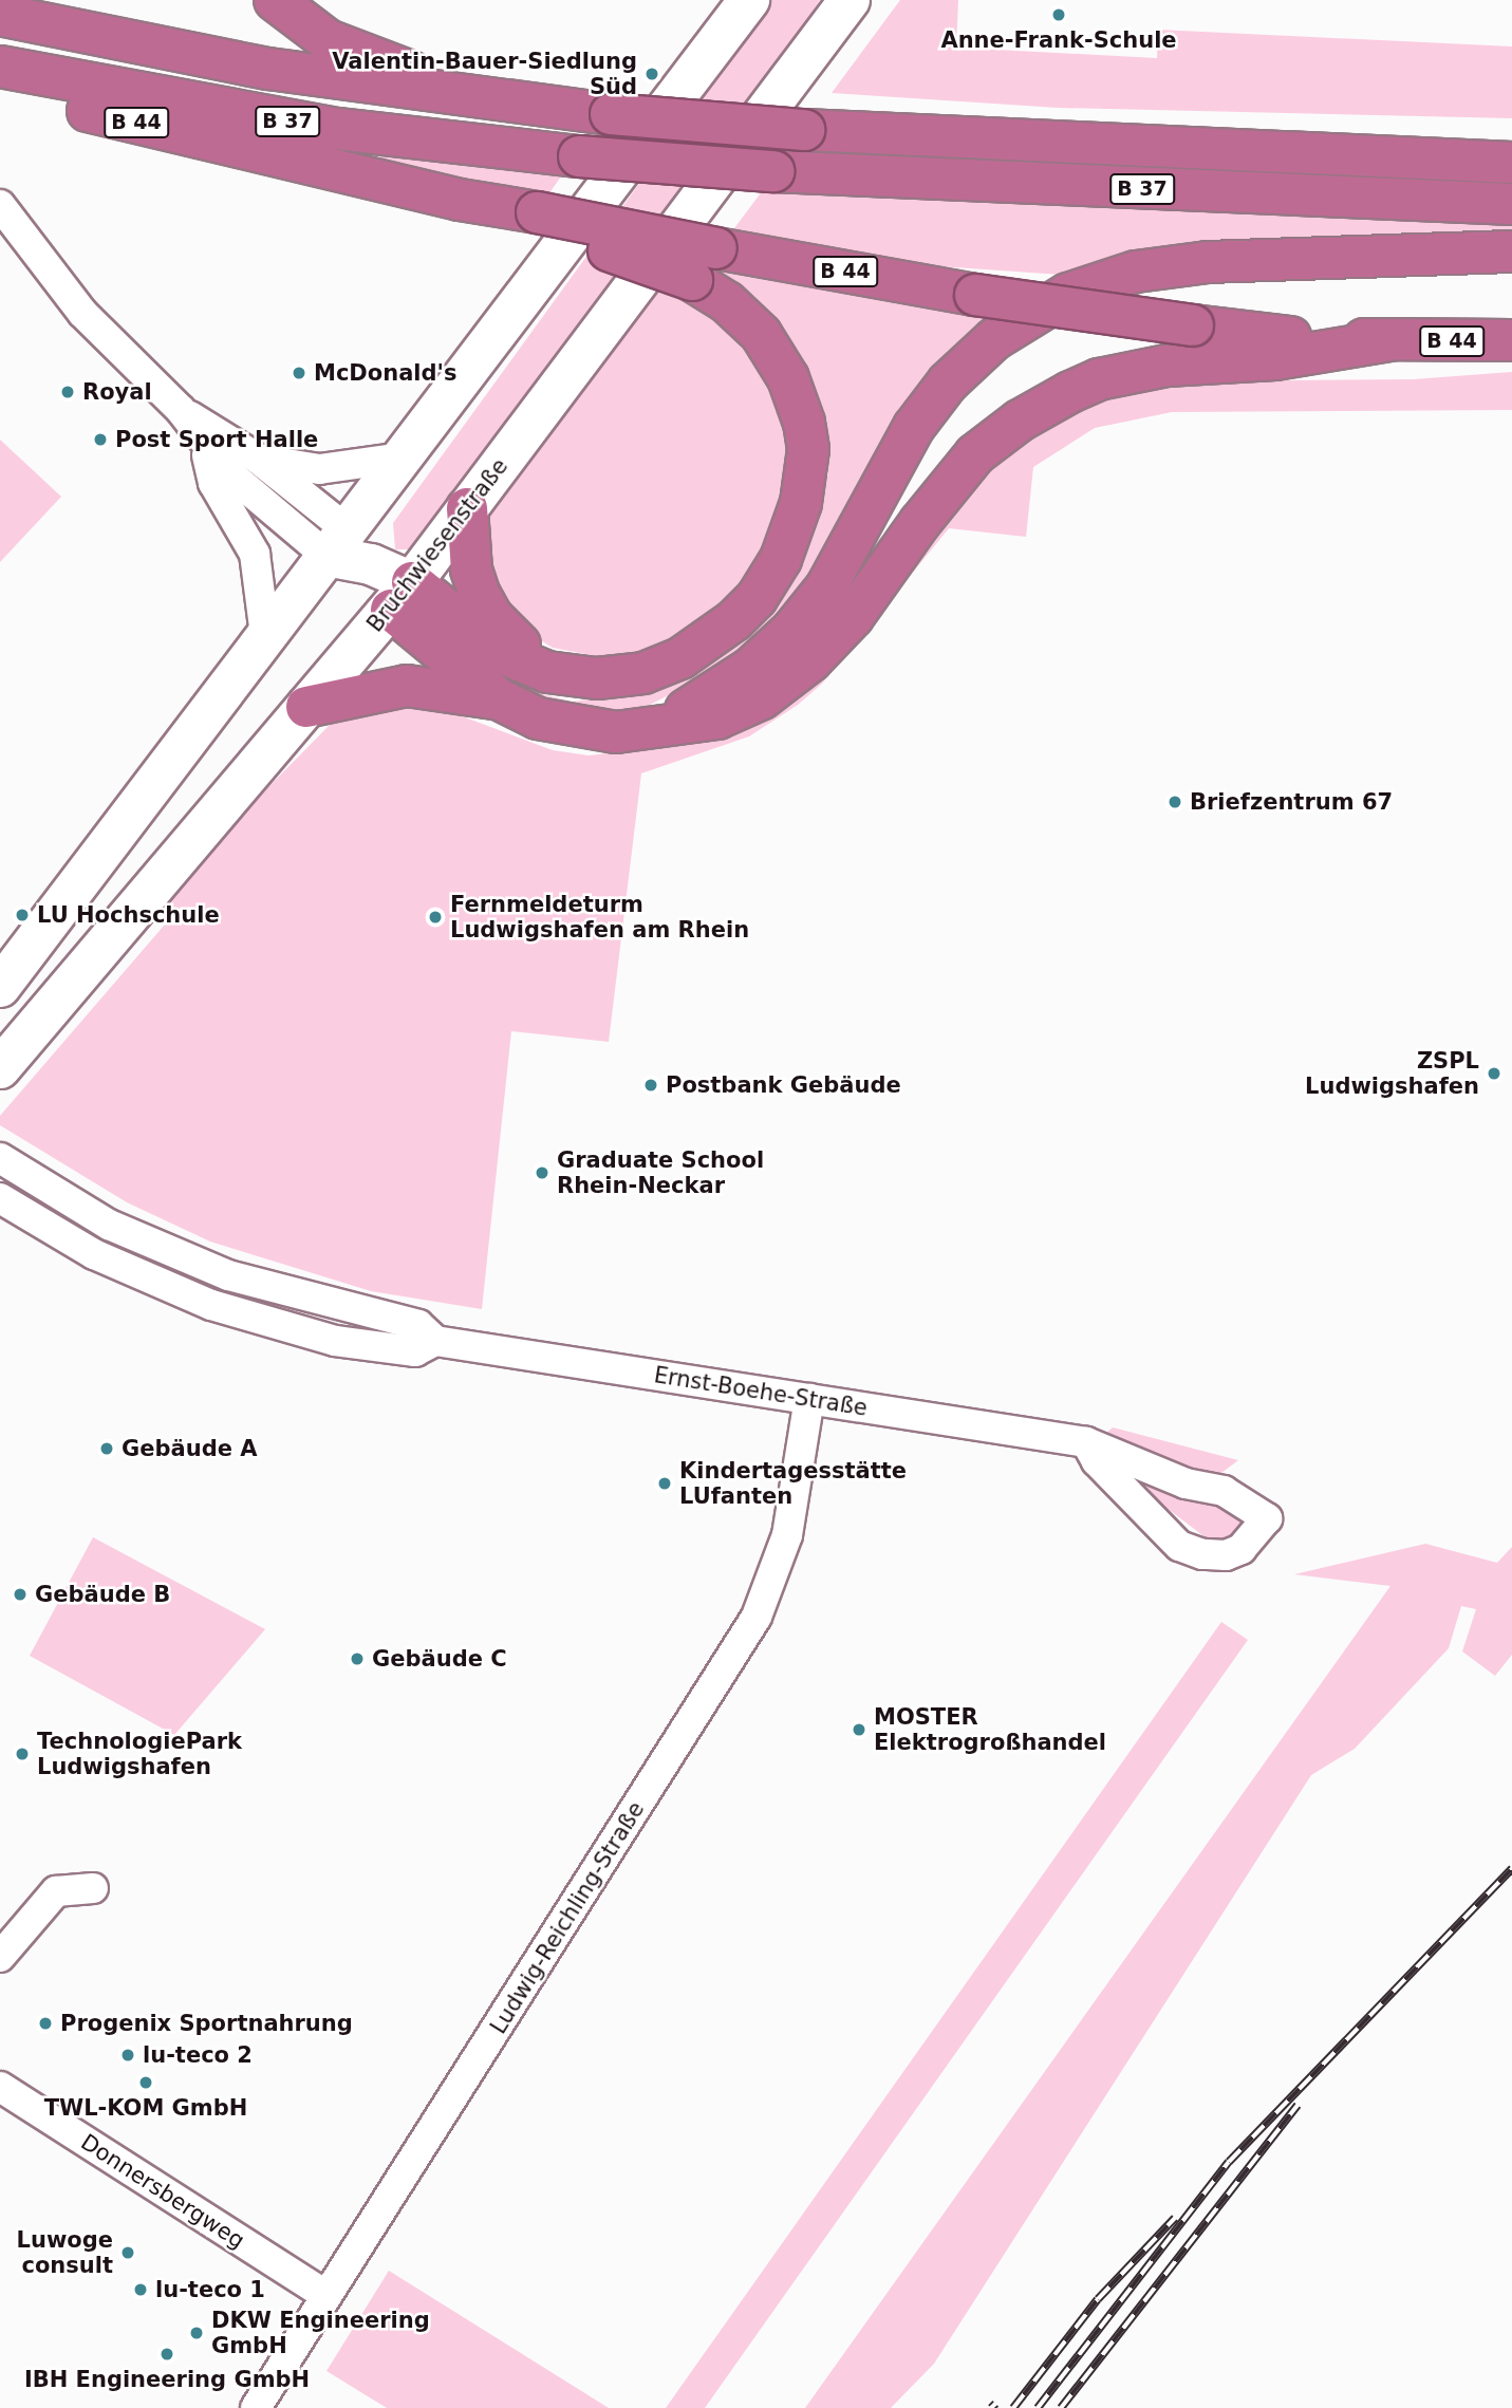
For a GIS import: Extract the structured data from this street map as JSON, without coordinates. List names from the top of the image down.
{
  "streets": {
    "highway": ["B 37", "B 44"],
    "main road": ["Bruchwiesenstraße"],
    "street": ["Ernst-Boehe-Straße", "Ludwig-Reichling-Straße", "Donnersbergweg"]
  },
  "crossings": [
    ["Ernst-Boehe-Straße", "Ludwig-Reichling-Straße"],
    ["Ludwig-Reichling-Straße", "Donnersbergweg"]
  ],
  "places": [
    "Anne-Frank-Schule",
    "Valentin-Bauer-Siedlung Süd",
    "McDonald's",
    "Royal",
    "Post Sport Halle",
    "Briefzentrum 67",
    "LU Hochschule",
    "Fernmeldeturm Ludwigshafen am Rhein",
    "ZSPL Ludwigshafen",
    "Postbank Gebäude",
    "Graduate School Rhein-Neckar",
    "Gebäude A",
    "Kindertagesstätte LUfanten",
    "Gebäude B",
    "Gebäude C",
    "MOSTER Elektrogroßhandel",
    "TechnologiePark Ludwigshafen",
    "Progenix Sportnahrung",
    "lu-teco 2",
    "TWL-KOM GmbH",
    "Luwoge consult",
    "lu-teco 1",
    "DKW Engineering GmbH",
    "IBH Engineering GmbH"
  ]
}
